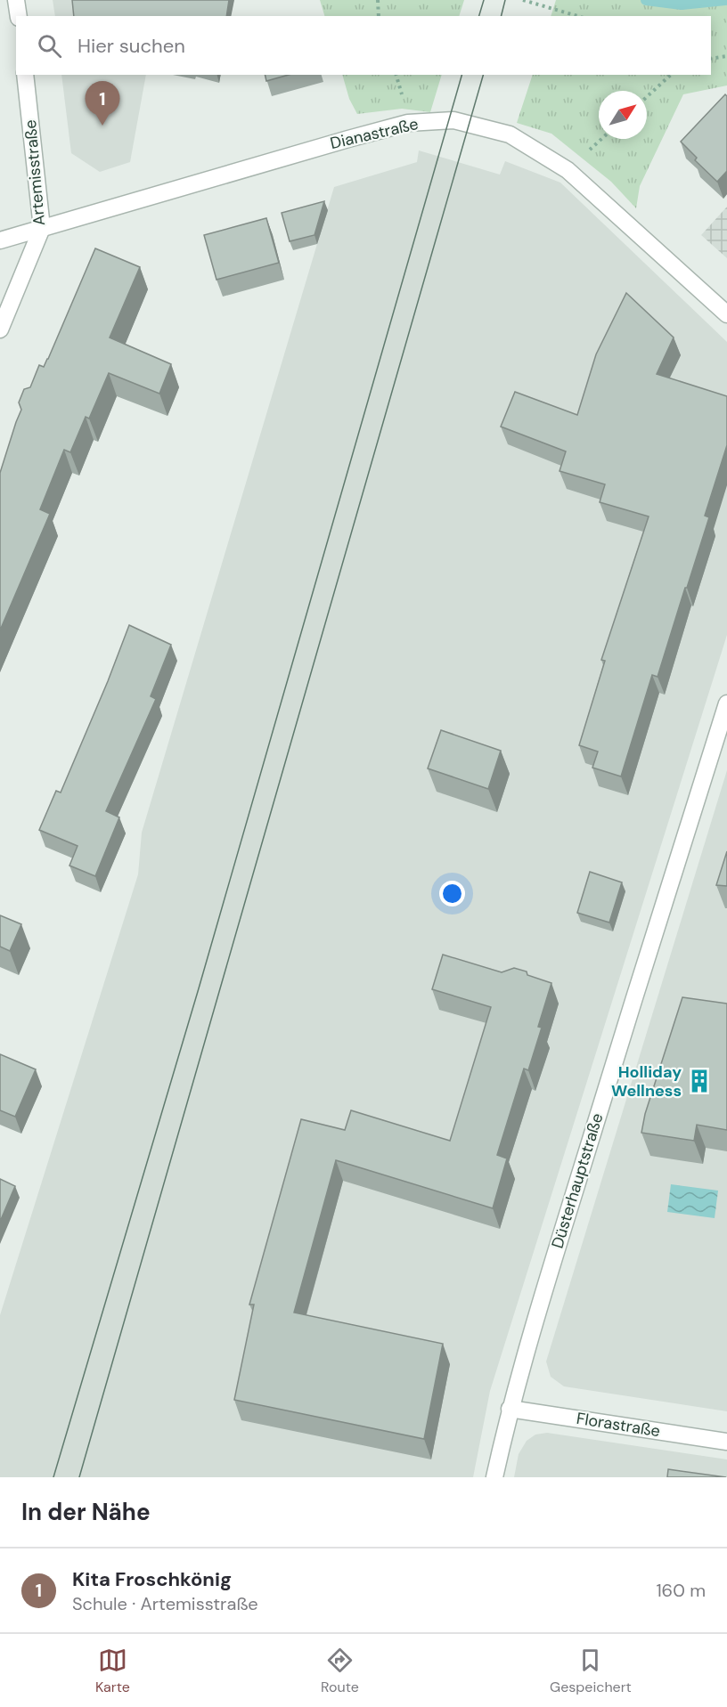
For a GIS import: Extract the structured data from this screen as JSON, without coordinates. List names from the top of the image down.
{
  "streets": {
    "street": [
      "Dianastraße",
      "Artemisstraße",
      "Düsterhauptstraße",
      "Florastraße"
    ]
  },
  "crossings": [
    ["Dianastraße", "Artemisstraße"],
    ["Düsterhauptstraße", "Florastraße"]
  ],
  "places": {
    "building": ["Holliday Wellness"]
  },
  "north": "top right",
  "page": {
    "search": "Hier suchen",
    "pins": "1",
    "heading": "In der Nähe",
    "list": [
      {
        "mark": "1",
        "name": "Kita Froschkönig",
        "note": "Schule · Artemisstraße",
        "value": "160 m"
      }
    ],
    "nav": ["Karte", "Route", "Gespeichert"]
  }
}
